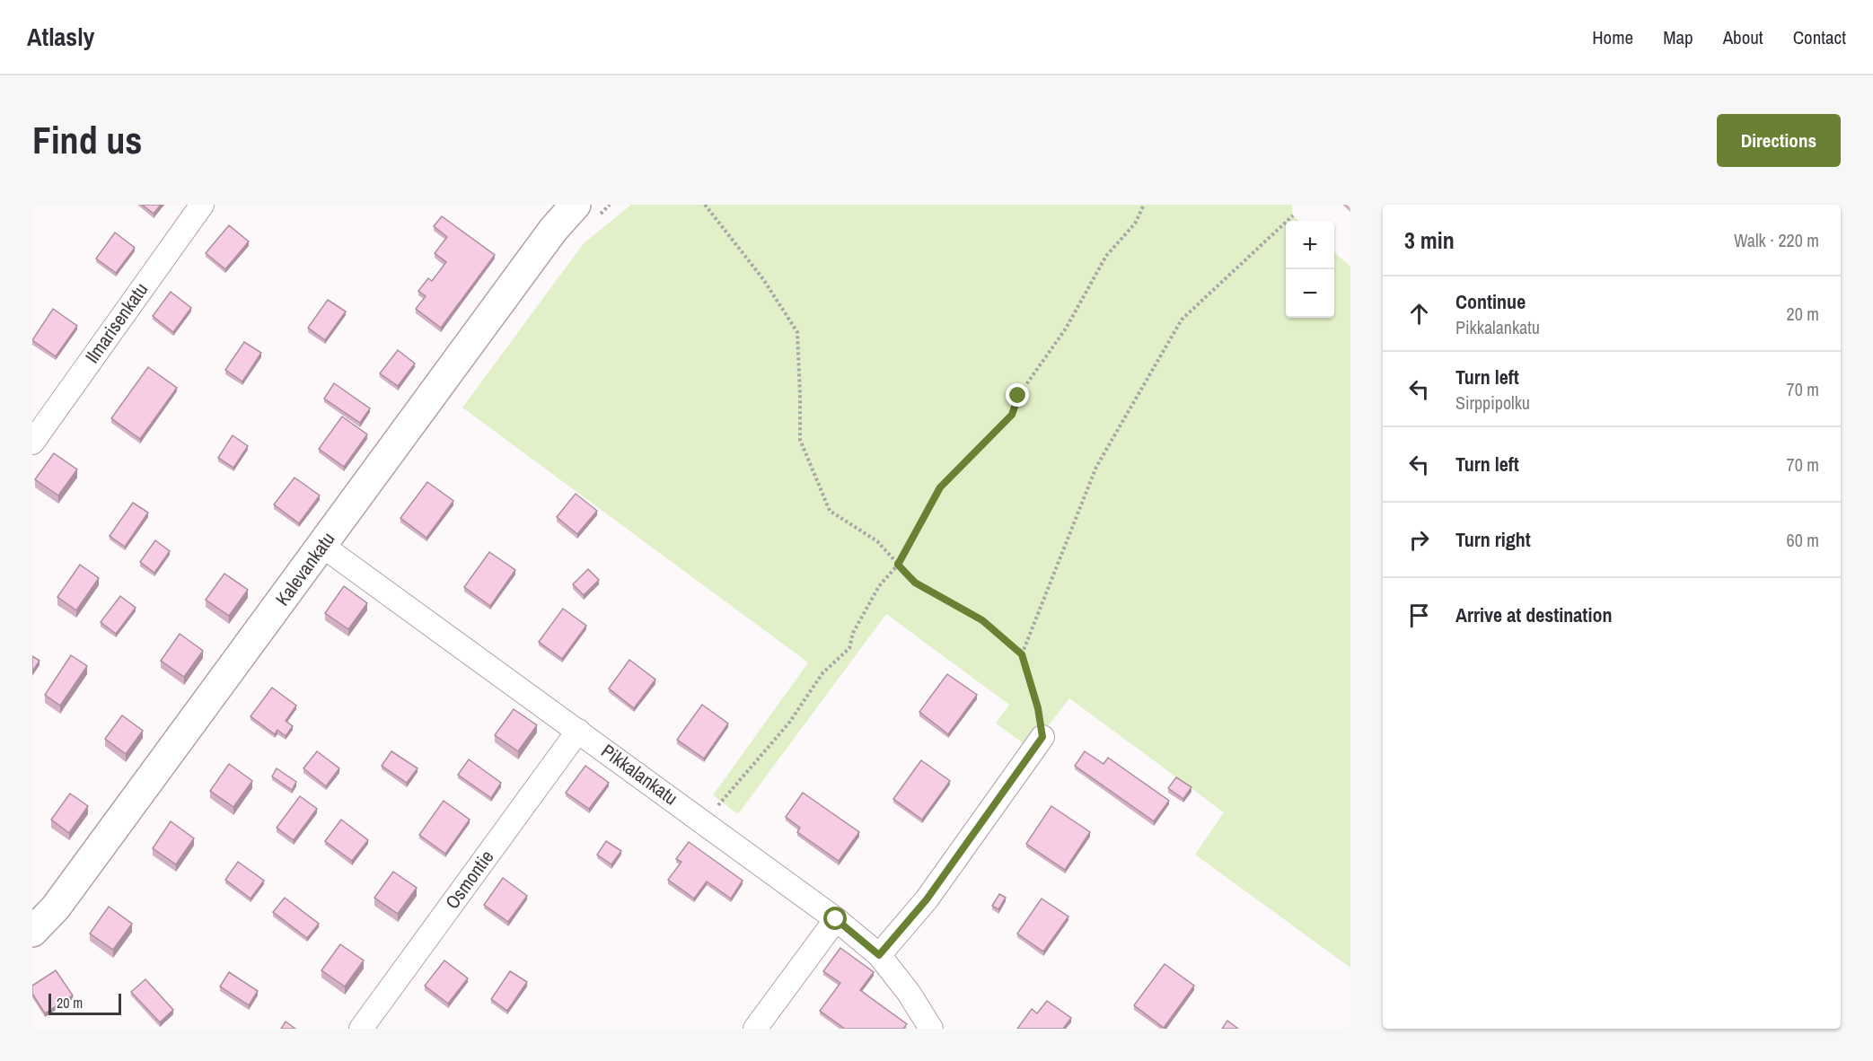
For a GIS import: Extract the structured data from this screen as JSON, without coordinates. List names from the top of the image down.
{
  "streets": {
    "main road": ["Kalevankatu"],
    "street": ["Ilmarisenkatu", "Pikkalankatu", "Osmontie"]
  },
  "crossings": [
    ["Kalevankatu", "Pikkalankatu"],
    ["Pikkalankatu", "Osmontie"]
  ],
  "scale_bar": "20 m",
  "page": {
    "header": "Atlasly",
    "nav": [
      "Home",
      "Map",
      "About",
      "Contact"
    ],
    "buttons": "Directions",
    "title": "Find us",
    "heading": ["3 min", "Walk · 220 m"],
    "map_buttons": ["+", "−"],
    "list": [
      ["Continue", "Pikkalankatu", "20 m"],
      ["Turn left", "Sirppipolku", "70 m"],
      ["Turn left", "70 m"],
      ["Turn right", "60 m"],
      "Arrive at destination"
    ],
    "scale": "20 m"
  }
}
